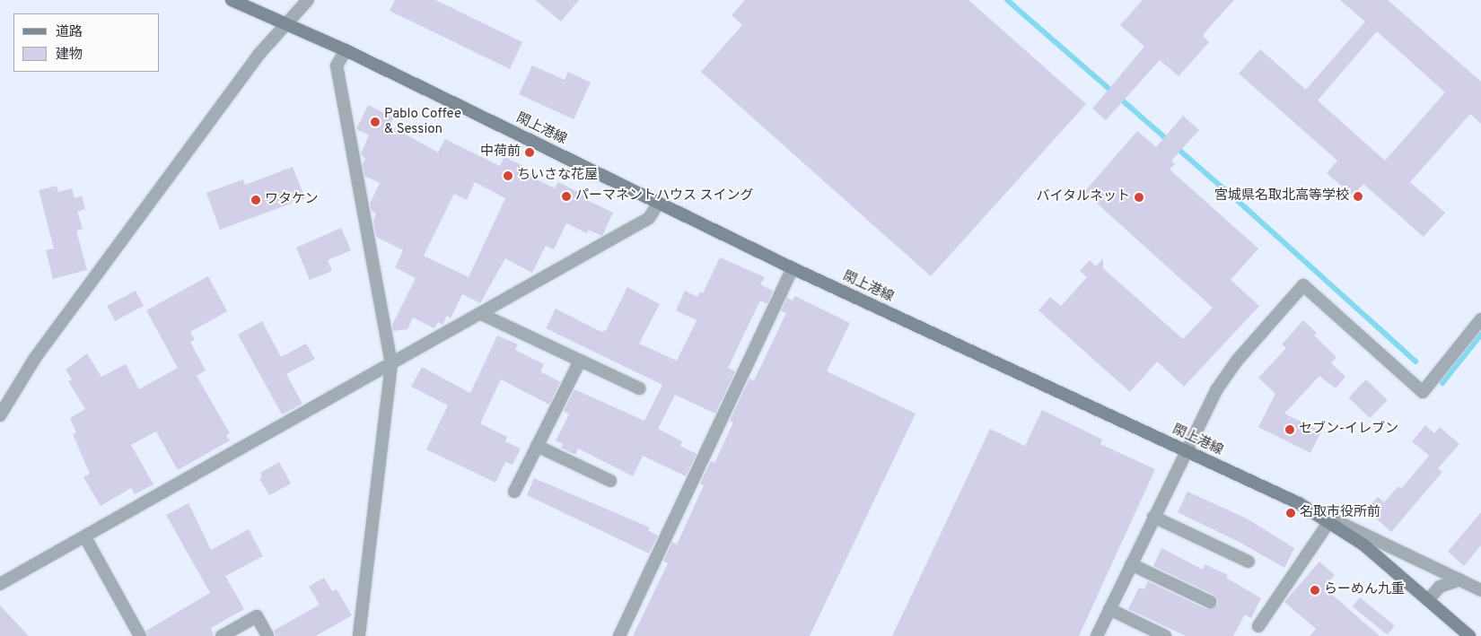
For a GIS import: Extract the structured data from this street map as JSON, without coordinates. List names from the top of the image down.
{
  "streets": {
    "main road": ["閖上港線"]
  },
  "places": [
    "Pablo Coffee & Session",
    "中荷前",
    "ちいさな花屋",
    "パーマネントハウス スイング",
    "宮城県名取北高等学校",
    "バイタルネット",
    "ワタケン",
    "セブン-イレブン",
    "名取市役所前",
    "らーめん九重"
  ],
  "legend": ["道路", "建物"]
}
